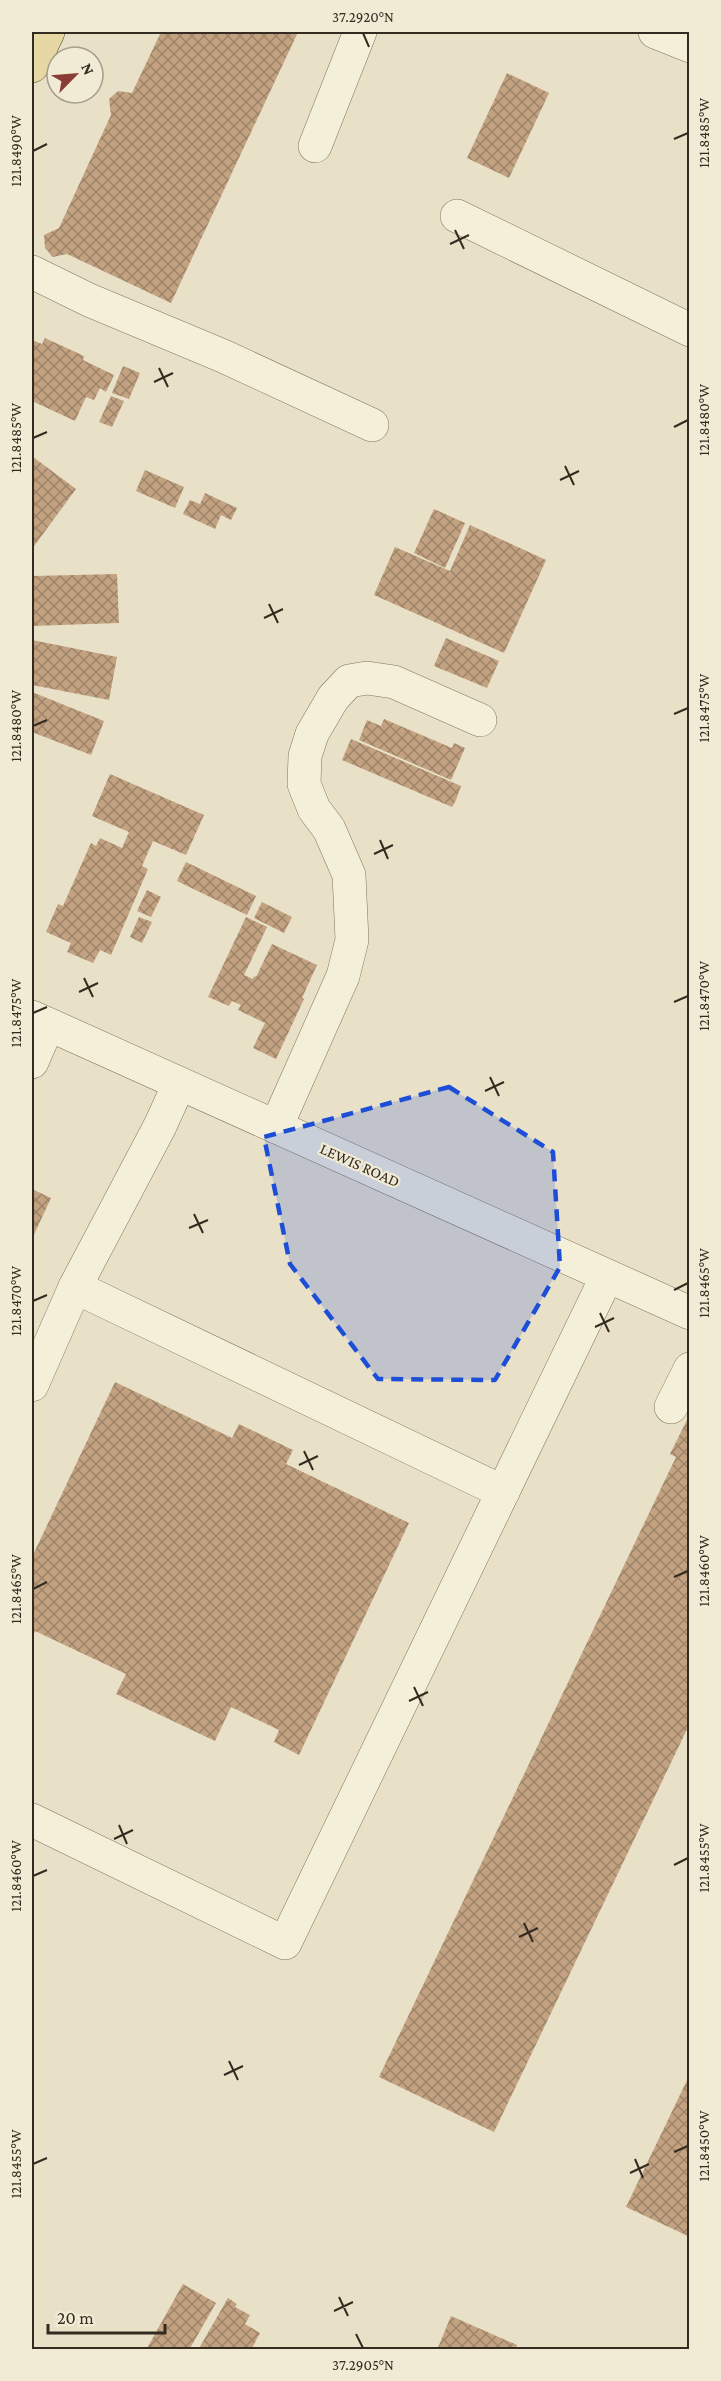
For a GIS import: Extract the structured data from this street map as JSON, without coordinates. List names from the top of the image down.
{
  "streets": {
    "street": ["LEWIS ROAD"]
  },
  "scale_bar": "20 m",
  "north": "top right",
  "coordinates": [
    "37.2920°N",
    "121.8485°W",
    "121.8490°W",
    "121.8480°W",
    "121.8475°W",
    "121.8470°W",
    "121.8465°W",
    "121.8460°W",
    "121.8455°W",
    "121.8450°W",
    "37.2905°N"
  ]
}
